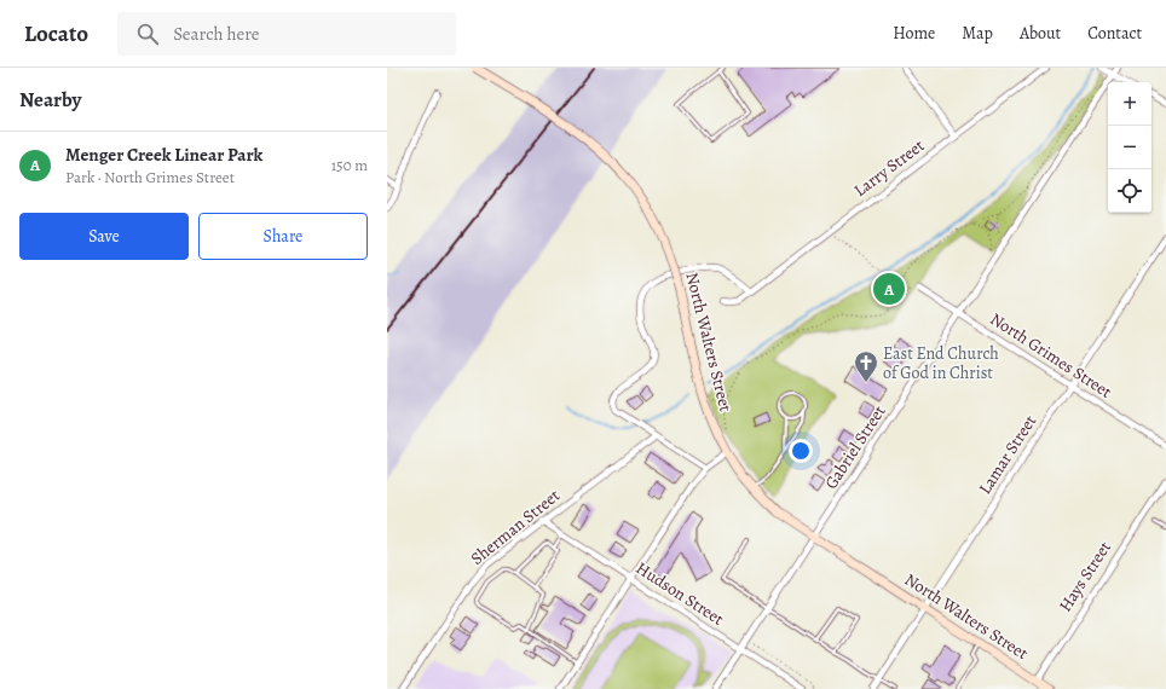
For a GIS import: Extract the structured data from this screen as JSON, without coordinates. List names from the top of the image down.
{
  "streets": {
    "main road": ["North Walters Street"],
    "street": [
      "Larry Street",
      "North Grimes Street",
      "Gabriel Street",
      "Lamar Street",
      "Sherman Street",
      "Hays Street",
      "Hudson Street"
    ]
  },
  "crossings": [
    ["North Walters Street", "Gabriel Street"],
    ["North Walters Street", "Lamar Street"],
    ["North Walters Street", "Hays Street"],
    ["North Grimes Street", "Gabriel Street"],
    ["North Grimes Street", "Lamar Street"],
    ["Gabriel Street", "Hudson Street"],
    ["Sherman Street", "Hudson Street"]
  ],
  "places": {
    "church": ["East End Church of God in Christ"]
  },
  "page": {
    "header": "Locato",
    "search": "Search here",
    "nav": [
      "Home",
      "Map",
      "About",
      "Contact"
    ],
    "heading": "Nearby",
    "map_buttons": ["+", "−"],
    "list": [
      {
        "mark": "A",
        "name": "Menger Creek Linear Park",
        "note": "Park · North Grimes Street",
        "value": "150 m"
      }
    ],
    "buttons": ["Save", "Share"],
    "pins": "A"
  }
}
